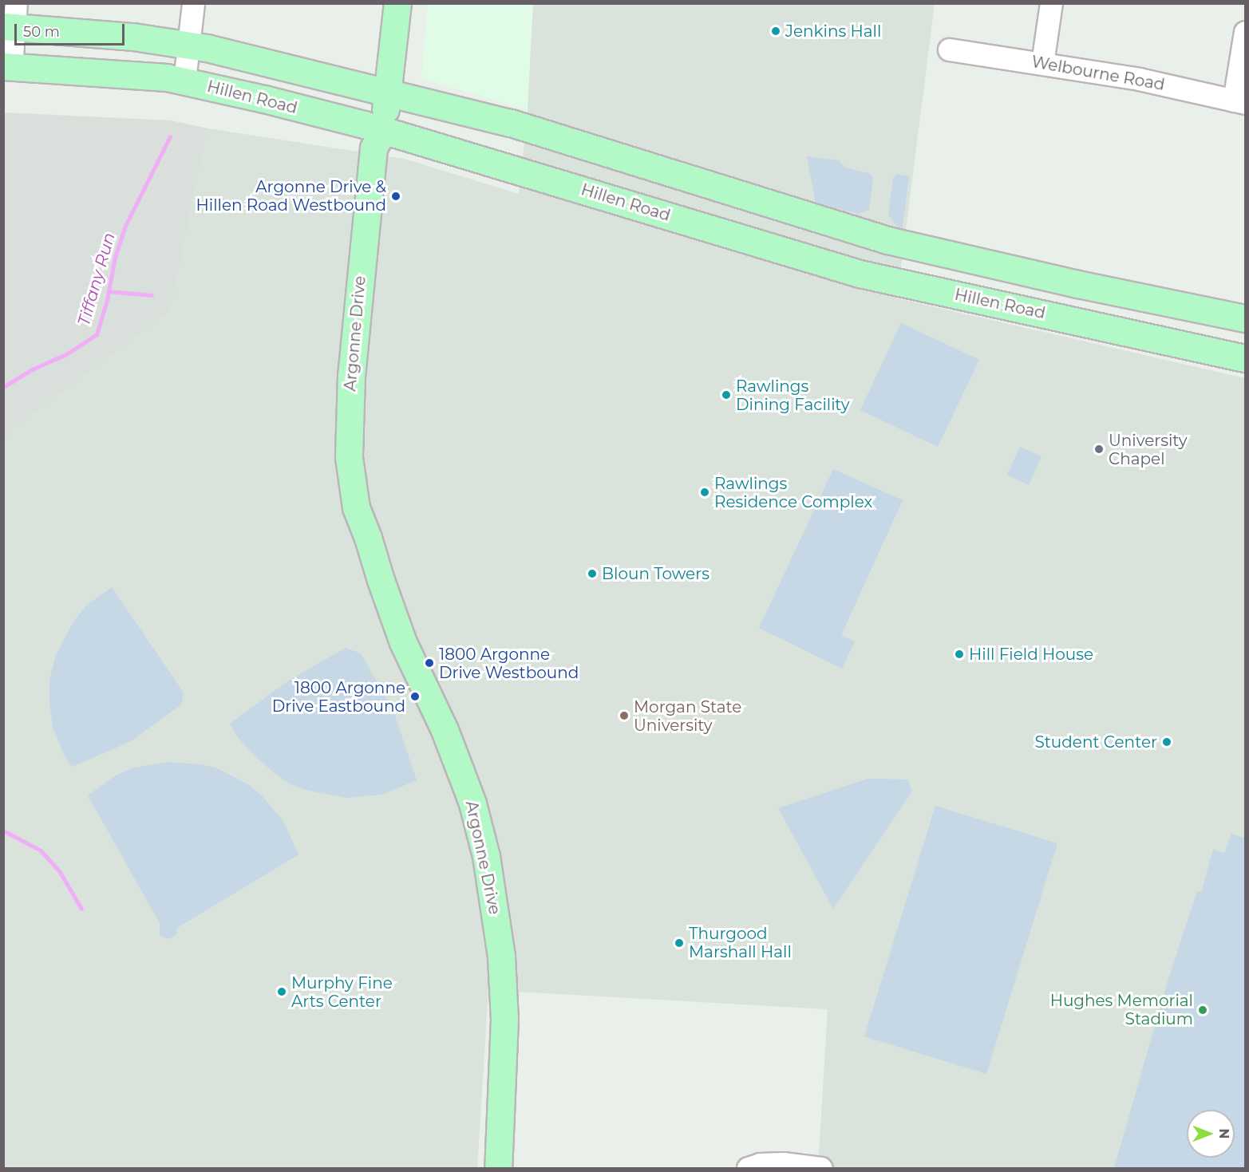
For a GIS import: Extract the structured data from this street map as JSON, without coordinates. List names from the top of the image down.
{
  "streets": {
    "main road": ["Hillen Road", "Argonne Drive"],
    "street": ["Welbourne Road"]
  },
  "crossings": [
    ["Hillen Road", "Argonne Drive"]
  ],
  "water": ["Tiffany Run"],
  "places": [
    "Jenkins Hall",
    "Argonne Drive & Hillen Road Westbound",
    "Rawlings Dining Facility",
    "University Chapel",
    "Rawlings Residence Complex",
    "Bloun Towers",
    "Hill Field House",
    "1800 Argonne Drive Westbound",
    "1800 Argonne Drive Eastbound",
    "Morgan State University",
    "Student Center",
    "Thurgood Marshall Hall",
    "Murphy Fine Arts Center",
    "Hughes Memorial Stadium"
  ],
  "scale_bar": "50 m",
  "north": "right"
}
